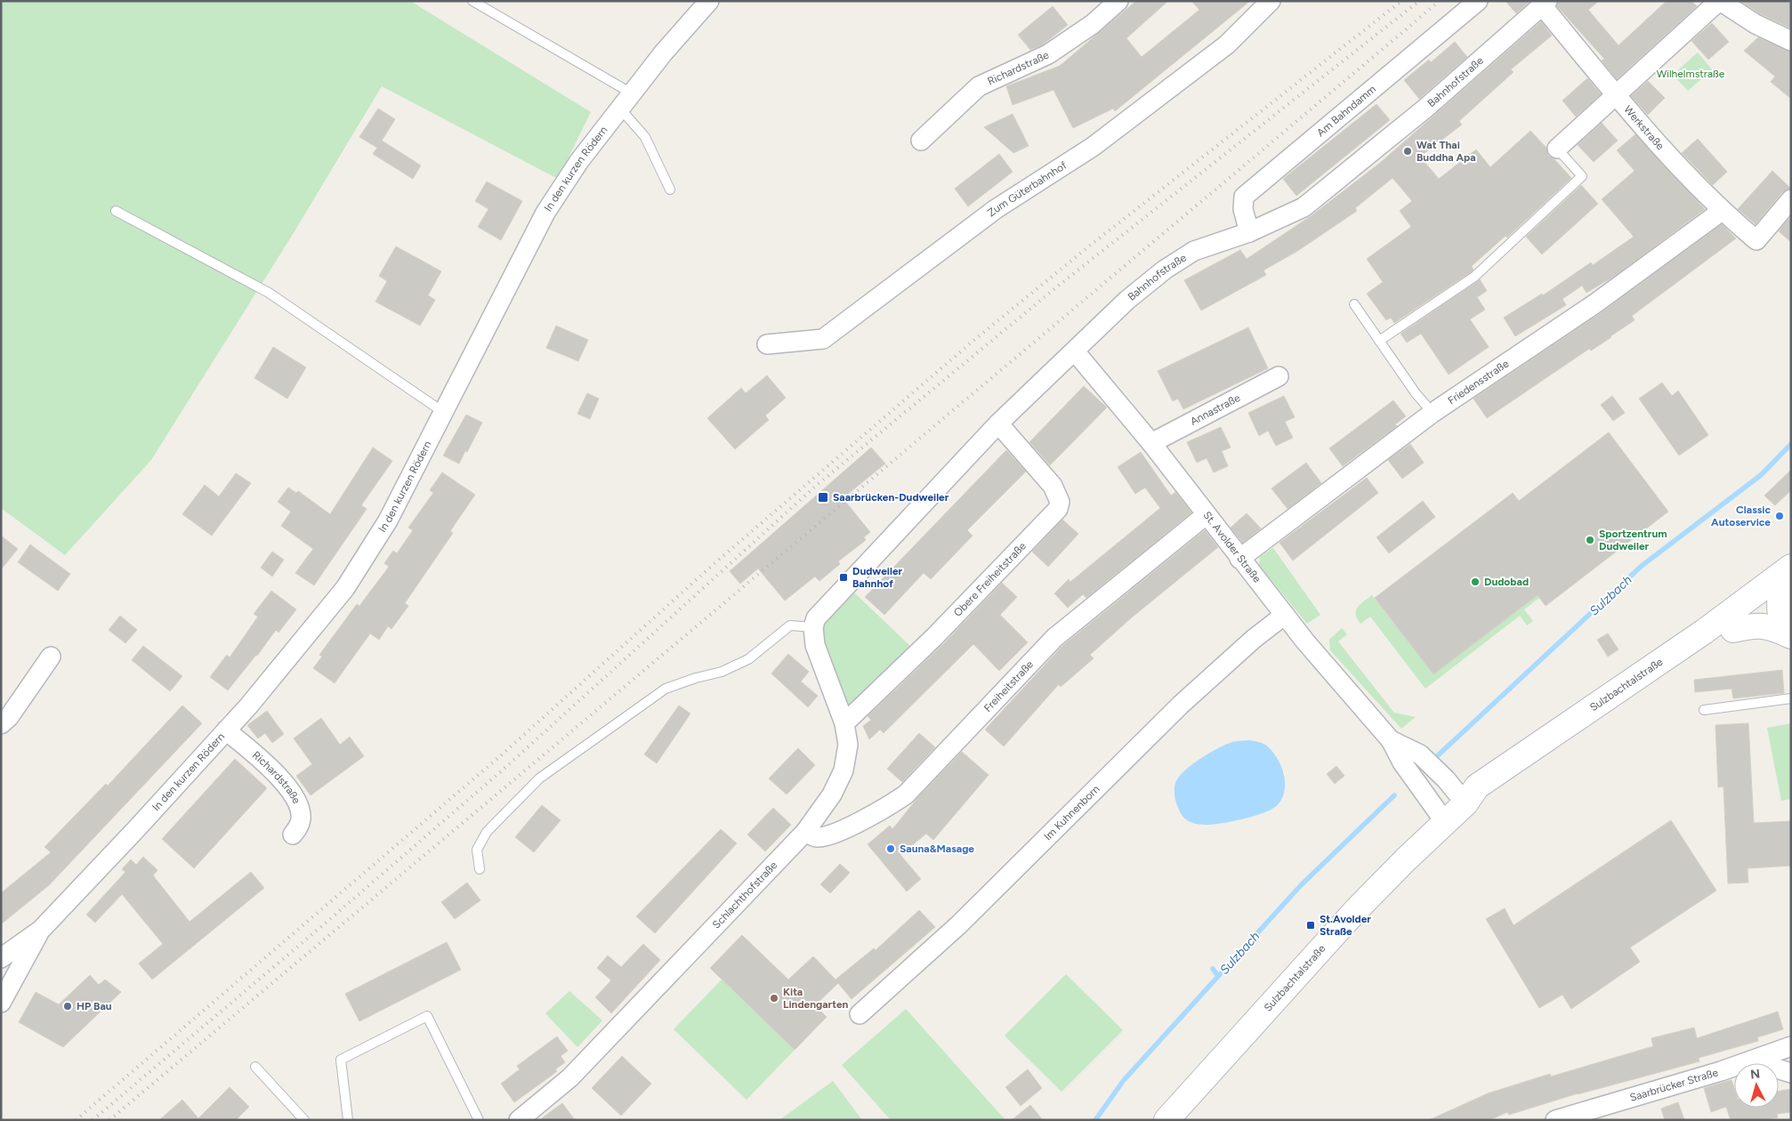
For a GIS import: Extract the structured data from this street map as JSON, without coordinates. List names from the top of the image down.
{
  "streets": {
    "main road": ["Sulzbachtalstraße"],
    "street": [
      "Richardstraße",
      "Bahnhofstraße",
      "Am Bahndamm",
      "Werkstraße",
      "In den kurzen Rödern",
      "Zum Güterbahnhof",
      "Friedensstraße",
      "Annastraße",
      "St. Avolder Straße",
      "Obere Freiheitstraße",
      "Freiheitstraße",
      "Im Kuhnenborn",
      "Schlachthofstraße",
      "Saarbrücker Straße"
    ]
  },
  "crossings": [
    ["Richardstraße", "In den kurzen Rödern"],
    ["Bahnhofstraße", "Am Bahndamm"],
    ["Bahnhofstraße", "Werkstraße"],
    ["Bahnhofstraße", "St. Avolder Straße"],
    ["Bahnhofstraße", "Obere Freiheitstraße"],
    ["Bahnhofstraße", "Schlachthofstraße"],
    ["Werkstraße", "Friedensstraße"],
    ["Friedensstraße", "St. Avolder Straße"],
    ["Annastraße", "St. Avolder Straße"],
    ["St. Avolder Straße", "Sulzbachtalstraße"],
    ["St. Avolder Straße", "Freiheitstraße"],
    ["St. Avolder Straße", "Im Kuhnenborn"],
    ["Obere Freiheitstraße", "Schlachthofstraße"],
    ["Freiheitstraße", "Schlachthofstraße"]
  ],
  "water": ["Sulzbach"],
  "parks": ["Wilhelmstraße"],
  "places": {
    "other": [
      "Wat Thai Buddha Apa",
      "Classic Autoservice",
      "Sportzentrum Dudweiler",
      "Dudobad",
      "Sauna&Masage",
      "Kita Lindengarten",
      "HP Bau"
    ],
    "transit": ["Saarbrücken-Dudweiler", "Dudweiler Bahnhof", "St.Avolder Straße"]
  },
  "north": "top"
}
